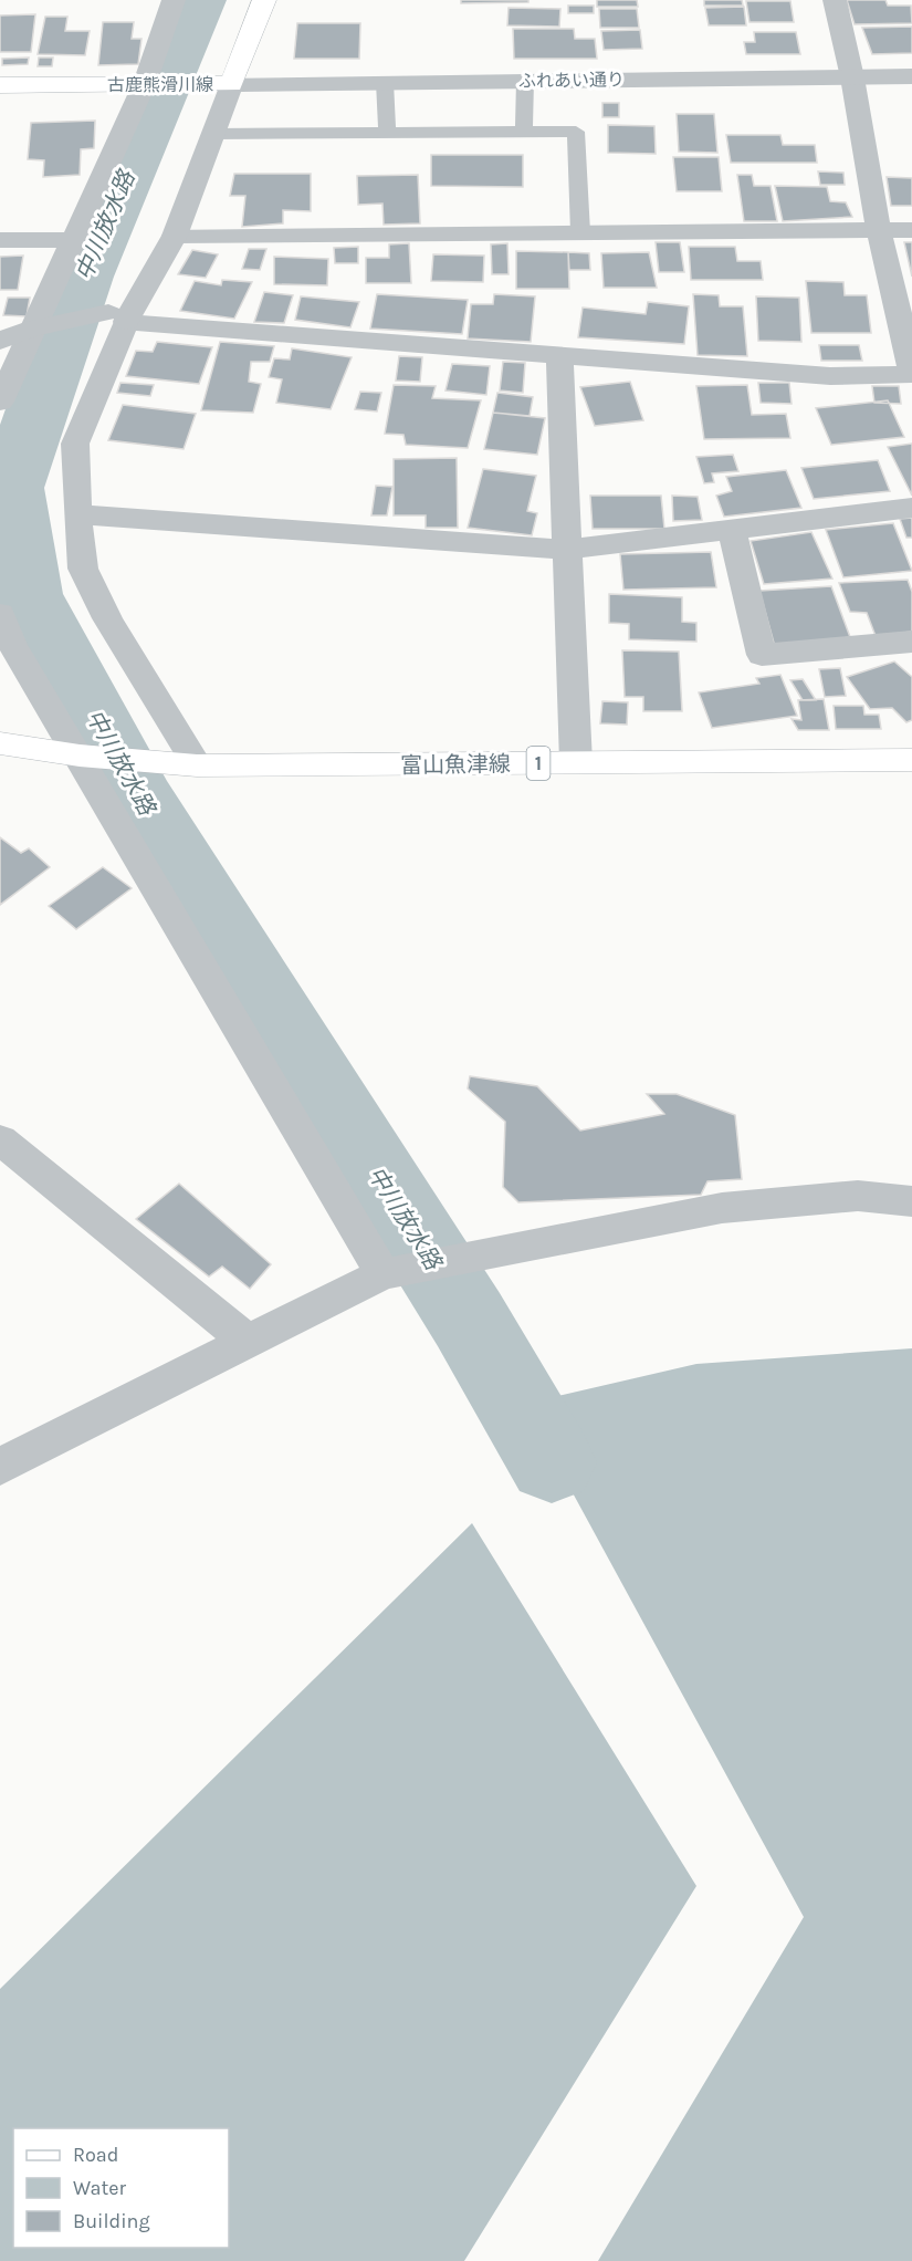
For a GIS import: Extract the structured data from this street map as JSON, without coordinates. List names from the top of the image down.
{
  "streets": {
    "main road": ["古鹿熊滑川線", "1", "富山魚津線"],
    "street": ["ふれあい通り"]
  },
  "crossings": [
    ["ふれあい通り", "古鹿熊滑川線"]
  ],
  "water": ["中川放水路"],
  "legend": ["Road", "Water", "Building"]
}
